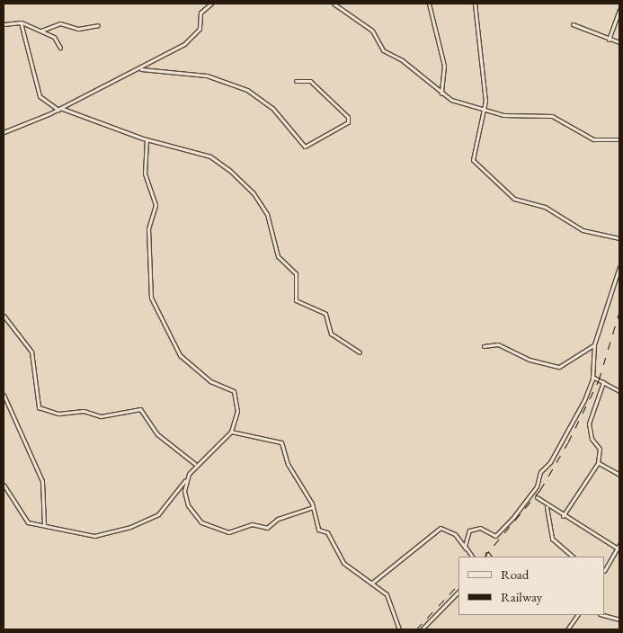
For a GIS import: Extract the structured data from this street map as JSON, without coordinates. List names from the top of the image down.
{
  "legend": ["Road", "Railway"]
}
